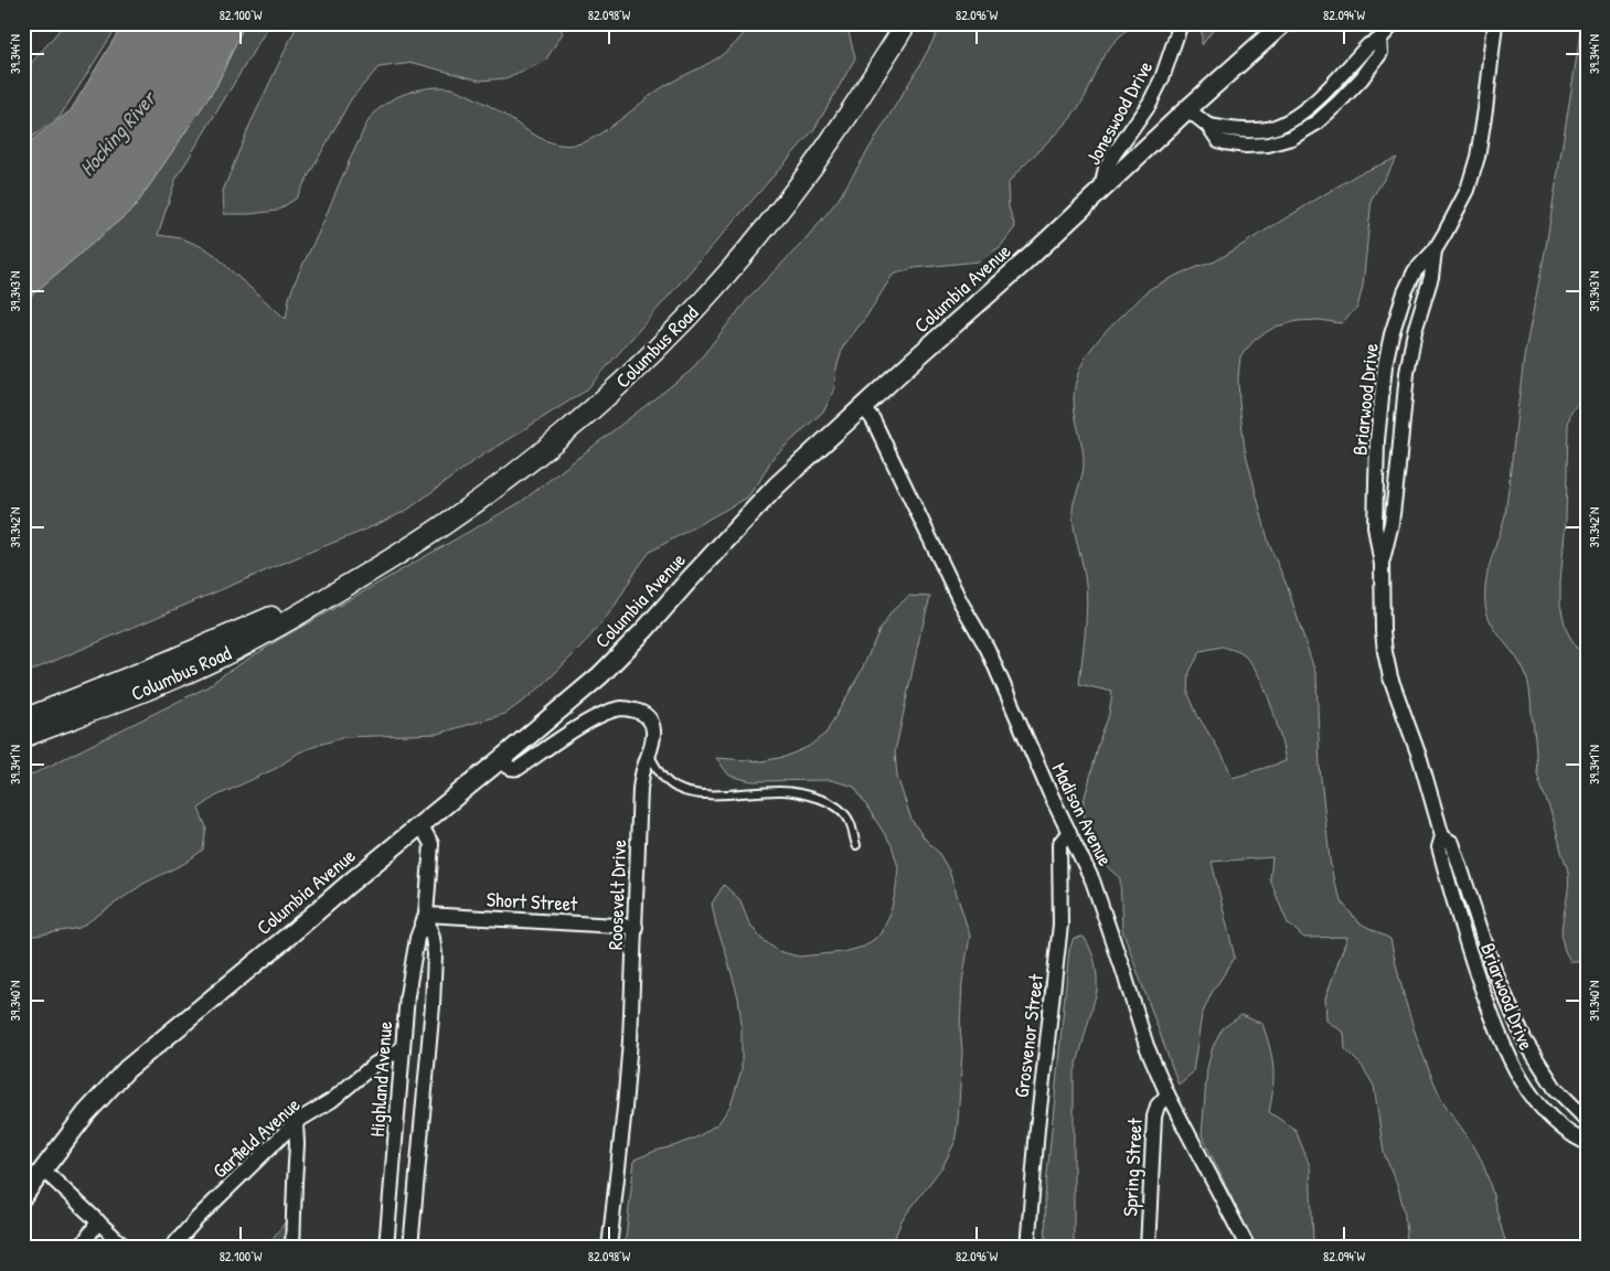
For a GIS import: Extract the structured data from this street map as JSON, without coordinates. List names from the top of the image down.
{
  "streets": {
    "main road": ["Columbus Road"],
    "street": [
      "Joneswood Drive",
      "Columbia Avenue",
      "Briarwood Drive",
      "Madison Avenue",
      "Roosevelt Drive",
      "Short Street",
      "Grosvenor Street",
      "Highland Avenue",
      "Garfield Avenue",
      "Spring Street"
    ]
  },
  "crossings": [
    ["Joneswood Drive", "Columbia Avenue"],
    ["Columbia Avenue", "Madison Avenue"],
    ["Columbia Avenue", "Roosevelt Drive"],
    ["Columbia Avenue", "Highland Avenue"],
    ["Madison Avenue", "Grosvenor Street"],
    ["Madison Avenue", "Spring Street"],
    ["Roosevelt Drive", "Short Street"],
    ["Short Street", "Highland Avenue"],
    ["Highland Avenue", "Garfield Avenue"]
  ],
  "water": ["Hocking River"],
  "coordinates": [
    "82.100°W",
    "82.098°W",
    "82.096°W",
    "82.094°W",
    "39.344°N",
    "39.343°N",
    "39.342°N",
    "39.341°N",
    "39.340°N"
  ]
}
